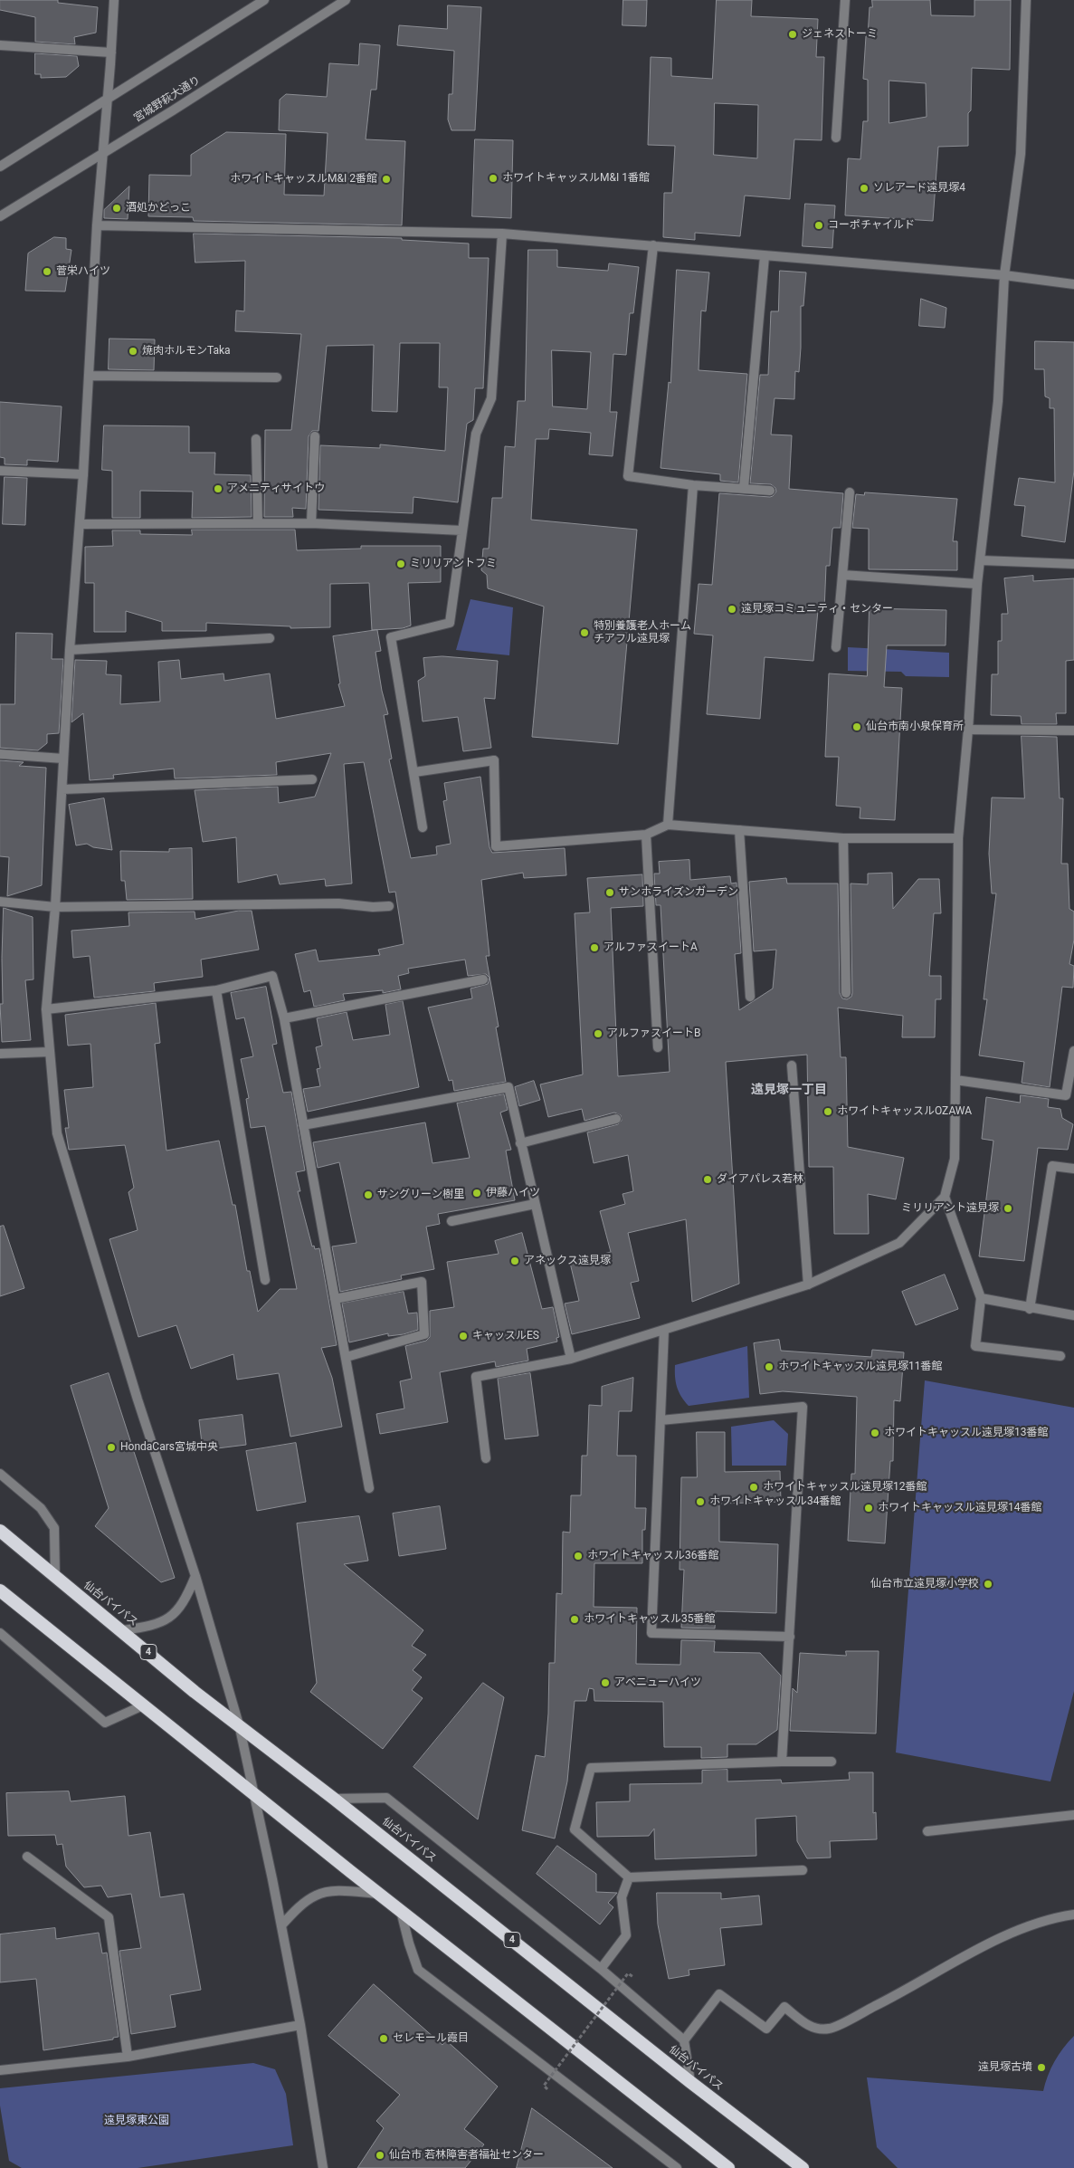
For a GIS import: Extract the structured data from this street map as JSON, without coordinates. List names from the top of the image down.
{
  "streets": {
    "highway": ["仙台バイパス", "4"],
    "street": ["宮城野萩大通り"]
  },
  "districts": ["遠見塚一丁目"],
  "parks": ["遠見塚東公園"],
  "places": [
    "ジェネストーミ",
    "ホワイトキャッスルM&I 1番館",
    "ホワイトキャッスルM&I 2番館",
    "ソレアード遠見塚4",
    "酒処かどっこ",
    "コーポチャイルド",
    "菅栄ハイツ",
    "焼肉ホルモンTaka",
    "アメニティサイトウ",
    "ミリリアントフミ",
    "遠見塚コミュニティ・センター",
    "特別養護老人ホーム チアフル遠見塚",
    "仙台市南小泉保育所",
    "サンホライズンガーデン",
    "アルファスイートA",
    "アルファスイートB",
    "ホワイトキャッスルOZAWA",
    "ダイアパレス若林",
    "伊藤ハイツ",
    "サングリーン樹里",
    "ミリリアント遠見塚",
    "アネックス遠見塚",
    "キャッスルES",
    "ホワイトキャッスル遠見塚11番館",
    "ホワイトキャッスル遠見塚13番館",
    "HondaCars宮城中央",
    "ホワイトキャッスル遠見塚12番館",
    "ホワイトキャッスル34番館",
    "ホワイトキャッスル遠見塚14番館",
    "ホワイトキャッスル36番館",
    "仙台市立遠見塚小学校",
    "ホワイトキャッスル35番館",
    "アベニューハイツ",
    "セレモール霞目",
    "遠見塚古墳",
    "仙台市 若林障害者福祉センター"
  ]
}
